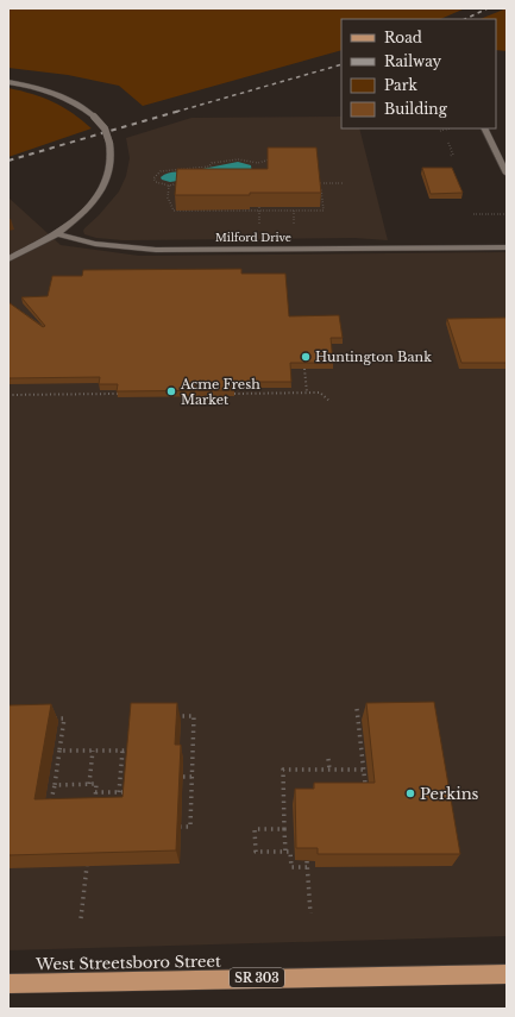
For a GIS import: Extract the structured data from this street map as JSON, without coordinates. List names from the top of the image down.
{
  "streets": {
    "main road": ["West Streetsboro Street", "SR 303"],
    "street": ["Milford Drive"]
  },
  "places": ["Huntington Bank", "Acme Fresh Market", "Perkins"],
  "legend": [
    "Road",
    "Railway",
    "Park",
    "Building"
  ]
}
